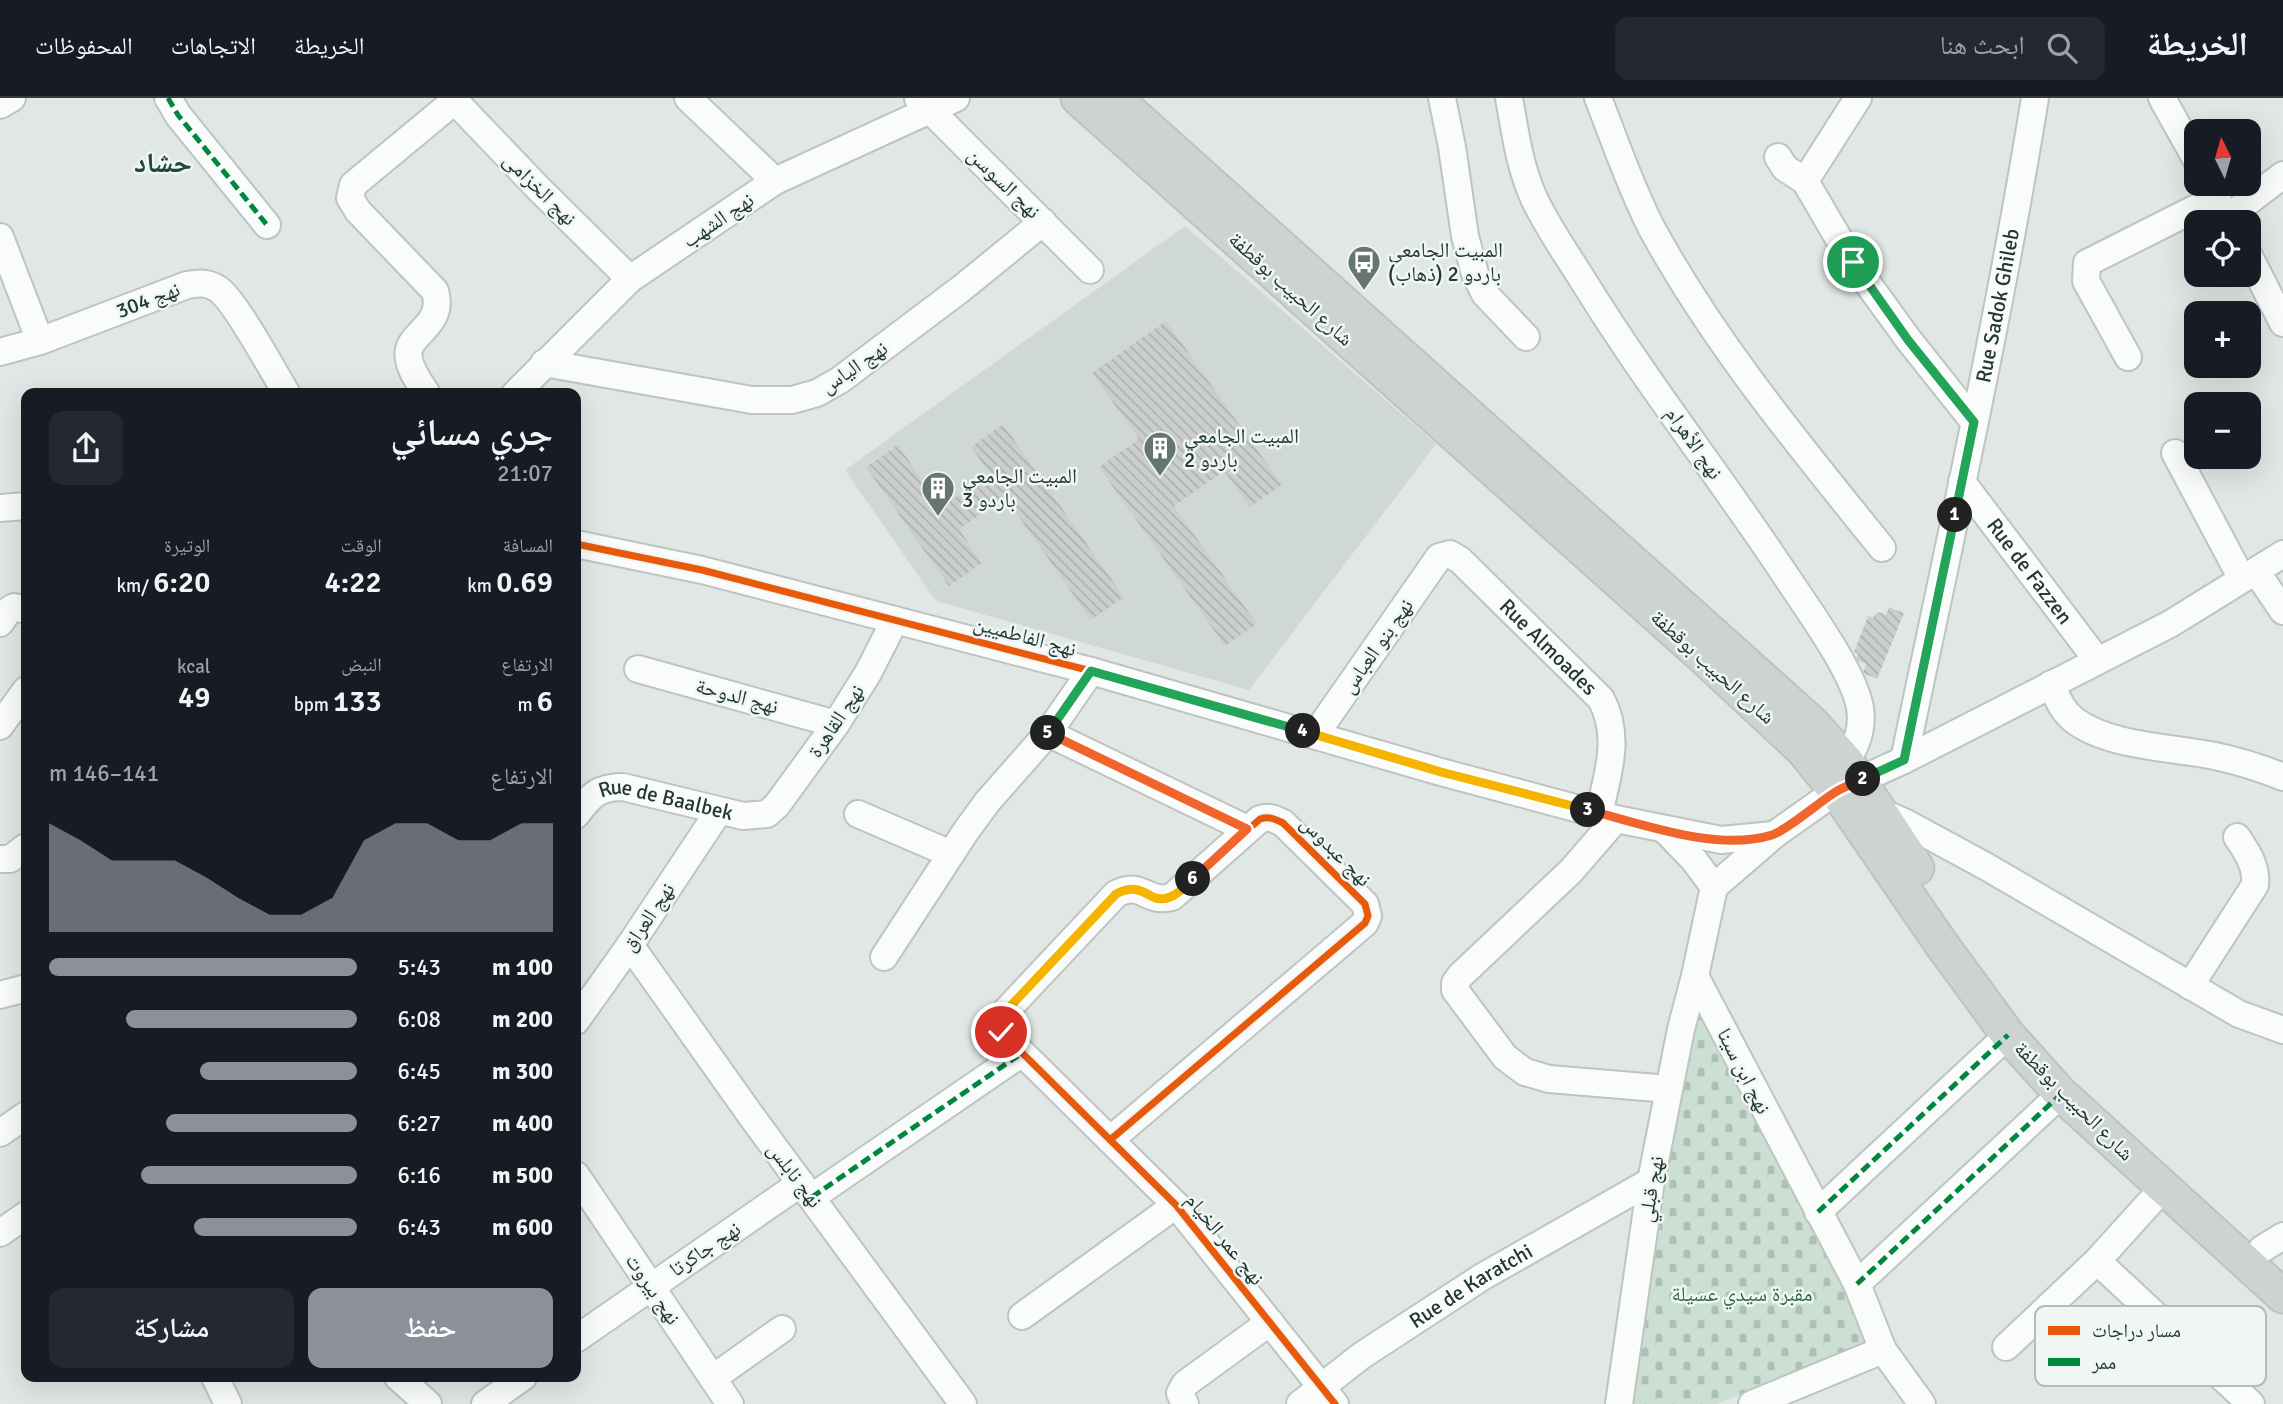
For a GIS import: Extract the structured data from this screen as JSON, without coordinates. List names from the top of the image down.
{
  "streets": {
    "main road": ["شارع الحبيب بوقطفة"],
    "street": [
      "نهج السوسن",
      "نهج الخزامى",
      "نهج الشهب",
      "نهج 304",
      "Rue Sadok Ghileb",
      "نهج الياس",
      "نهج الأهرام",
      "Rue de Fazzen",
      "نهج الفاطميين",
      "نهج بنو العباس",
      "Rue Almoades",
      "نهج الدوحة",
      "نهج القاهرة",
      "Rue de Baalbek",
      "نهج عبدوس",
      "نهج العراق",
      "نهج ابن سينا",
      "نهج نابلس",
      "نهج قبلي",
      "نهج عمر الخيام",
      "نهج جاكرتا",
      "Rue de Karatchi",
      "نهج بيروت"
    ]
  },
  "crossings": [
    ["نهج السوسن", "نهج الشهب"],
    ["نهج السوسن", "نهج الياس"],
    ["نهج الخزامى", "نهج الشهب"],
    ["نهج الشهب", "نهج الياس"],
    ["شارع الحبيب بوقطفة", "نهج الأهرام"],
    ["Rue Sadok Ghileb", "Rue de Fazzen"],
    ["نهج الفاطميين", "نهج بنو العباس"],
    ["نهج الفاطميين", "Rue Almoades"],
    ["نهج الفاطميين", "نهج القاهرة"],
    ["نهج بنو العباس", "Rue Almoades"],
    ["نهج الدوحة", "نهج القاهرة"],
    ["نهج القاهرة", "Rue de Baalbek"],
    ["Rue de Baalbek", "نهج العراق"],
    ["نهج عبدوس", "نهج عمر الخيام"],
    ["نهج العراق", "نهج نابلس"],
    ["نهج ابن سينا", "نهج قبلي"],
    ["نهج نابلس", "نهج جاكرتا"],
    ["نهج قبلي", "Rue de Karatchi"],
    ["نهج عمر الخيام", "نهج جاكرتا"],
    ["نهج عمر الخيام", "Rue de Karatchi"],
    ["نهج جاكرتا", "نهج بيروت"]
  ],
  "districts": ["حشاد"],
  "parks": ["مقبرة سيدي عسيلة"],
  "places": {
    "bus stop": ["المبيت الجامعي باردو 2 (ذهاب)"],
    "building": ["المبيت الجامعي باردو 2", "المبيت الجامعي باردو 3"]
  },
  "legend": ["مسار دراجات", "ممر"],
  "north": "top",
  "page": {
    "header": "الخريطة",
    "search": "ابحث هنا",
    "nav": ["الخريطة", "الاتجاهات", "المحفوظات"],
    "map_buttons": ["+", "−"],
    "heading": ["جري مسائي", "21:07"],
    "pins": [
      "1",
      "4",
      "5",
      "2",
      "3",
      "6"
    ],
    "stats": [
      ["المسافة", "0.69 km"],
      ["الوقت", "4:22"],
      ["الوتيرة", "6:20 /km"],
      ["الارتفاع", "6 m"],
      ["النبض", "133 bpm"],
      ["kcal", "49"]
    ],
    "chart": ["الارتفاع", "141–146 m"],
    "list": [
      {
        "name": "100 m",
        "note": "5:43"
      },
      {
        "name": "200 m",
        "note": "6:08"
      },
      {
        "name": "300 m",
        "note": "6:45"
      },
      {
        "name": "400 m",
        "note": "6:27"
      },
      {
        "name": "500 m",
        "note": "6:16"
      },
      {
        "name": "600 m",
        "note": "6:43"
      }
    ],
    "buttons": ["حفظ", "مشاركة"]
  }
}
